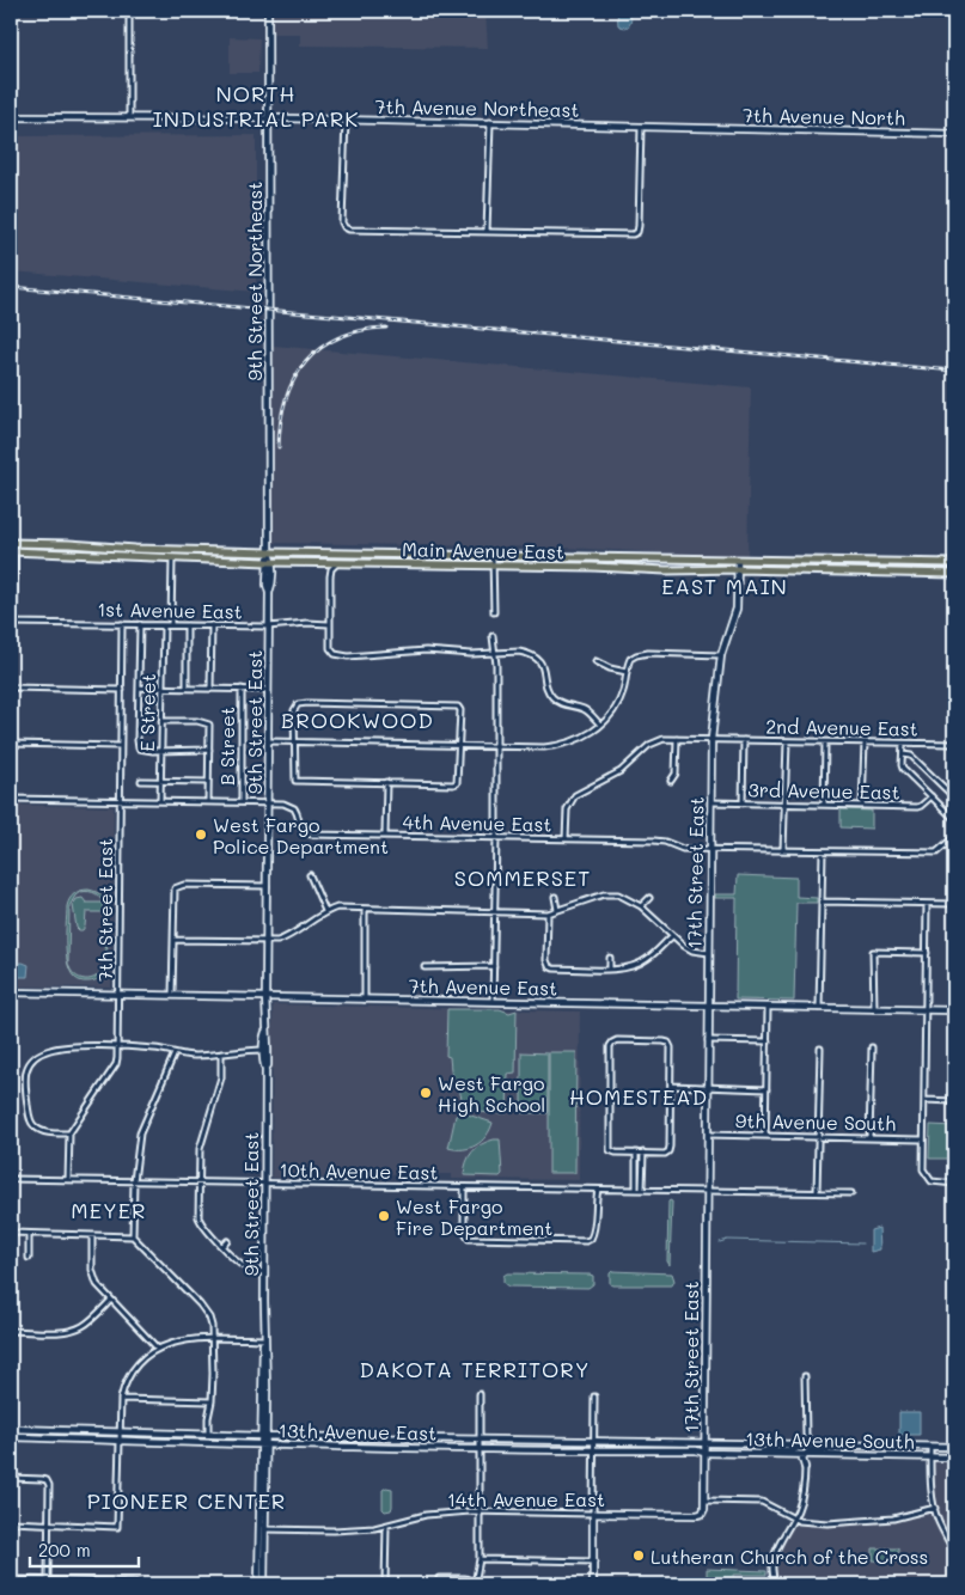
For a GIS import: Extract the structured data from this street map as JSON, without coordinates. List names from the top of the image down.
{
  "streets": {
    "main road": ["Main Avenue East"],
    "street": [
      "7th Avenue Northeast",
      "7th Avenue North",
      "9th Street Northeast",
      "1st Avenue East",
      "E Street",
      "9th Street East",
      "2nd Avenue East",
      "B Street",
      "3rd Avenue East",
      "4th Avenue East",
      "17th Street East",
      "7th Street East",
      "7th Avenue East",
      "9th Avenue South",
      "10th Avenue East",
      "13th Avenue East",
      "13th Avenue South",
      "14th Avenue East"
    ]
  },
  "crossings": [
    ["7th Avenue Northeast", "7th Avenue North"],
    ["7th Avenue Northeast", "9th Street Northeast"],
    ["9th Street Northeast", "Main Avenue East"],
    ["9th Street Northeast", "9th Street East"],
    ["Main Avenue East", "9th Street East"],
    ["Main Avenue East", "17th Street East"],
    ["1st Avenue East", "E Street"],
    ["1st Avenue East", "9th Street East"],
    ["1st Avenue East", "7th Street East"],
    ["E Street", "4th Avenue East"],
    ["9th Street East", "4th Avenue East"],
    ["9th Street East", "7th Avenue East"],
    ["9th Street East", "10th Avenue East"],
    ["9th Street East", "13th Avenue East"],
    ["9th Street East", "14th Avenue East"],
    ["2nd Avenue East", "17th Street East"],
    ["B Street", "4th Avenue East"],
    ["3rd Avenue East", "17th Street East"],
    ["4th Avenue East", "17th Street East"],
    ["4th Avenue East", "7th Street East"],
    ["17th Street East", "7th Avenue East"],
    ["17th Street East", "9th Avenue South"],
    ["17th Street East", "10th Avenue East"],
    ["17th Street East", "13th Avenue East"],
    ["17th Street East", "13th Avenue South"],
    ["17th Street East", "14th Avenue East"],
    ["7th Street East", "7th Avenue East"],
    ["13th Avenue East", "13th Avenue South"]
  ],
  "districts": [
    "NORTH INDUSTRIAL PARK",
    "EAST MAIN",
    "BROOKWOOD",
    "SOMMERSET",
    "HOMESTEAD",
    "MEYER",
    "DAKOTA TERRITORY",
    "PIONEER CENTER"
  ],
  "places": [
    "West Fargo Police Department",
    "West Fargo High School",
    "West Fargo Fire Department",
    "Lutheran Church of the Cross"
  ],
  "scale_bar": "200 m"
}
